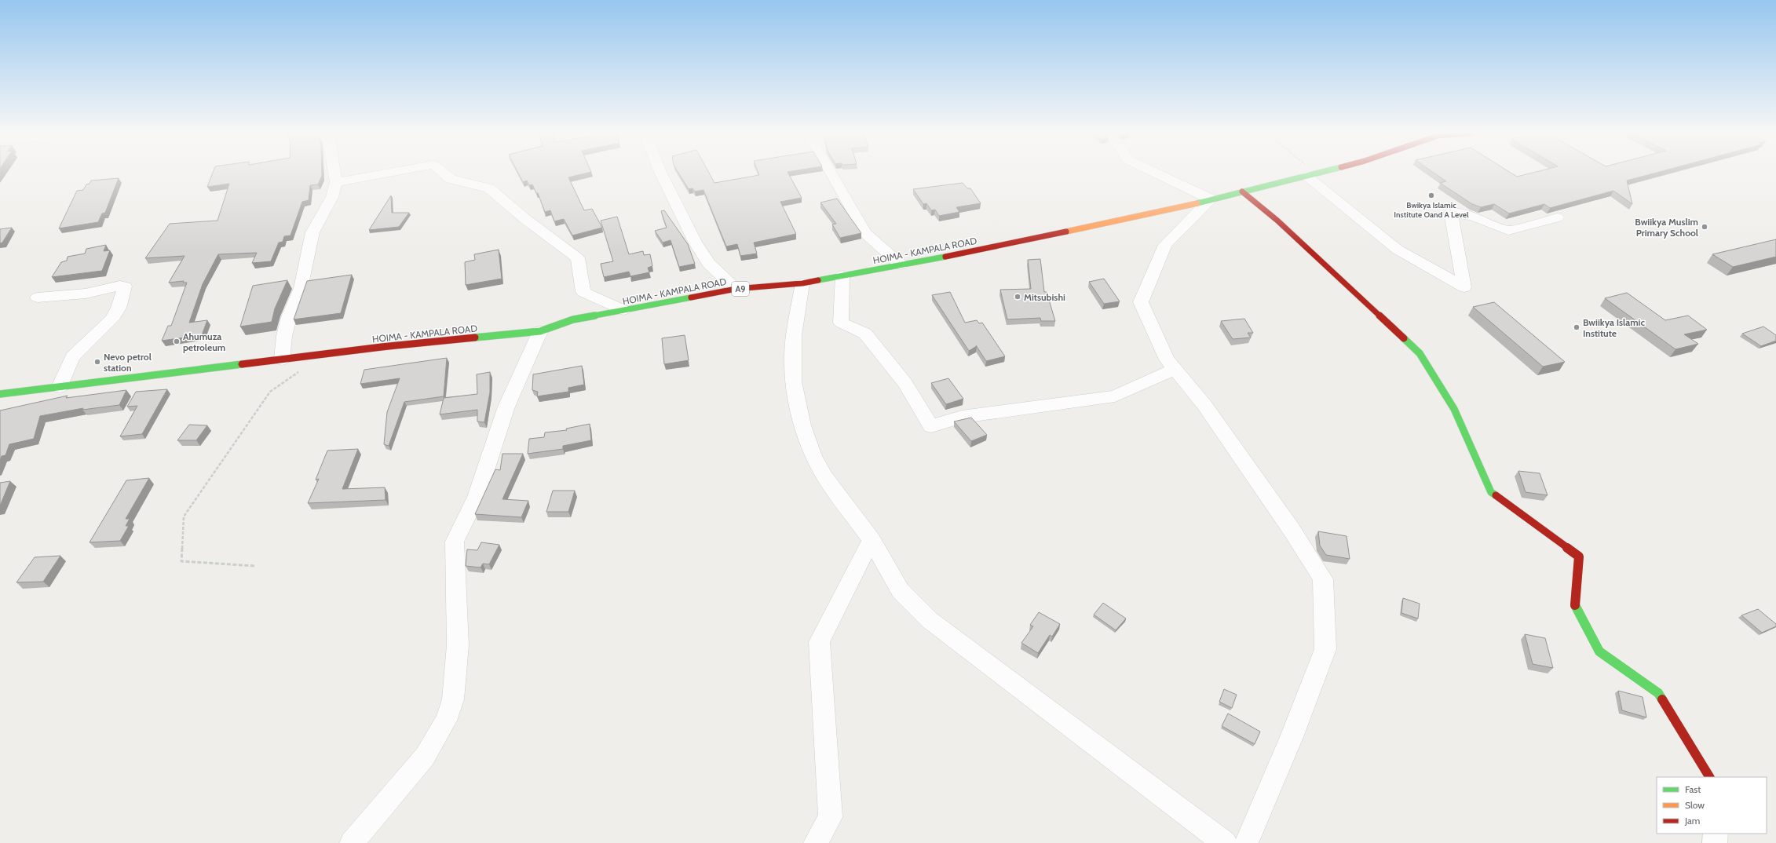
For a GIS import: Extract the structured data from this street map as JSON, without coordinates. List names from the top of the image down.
{
  "streets": {
    "main road": ["HOIMA - KAMPALA ROAD", "A9"]
  },
  "places": [
    "Bwikya Islamic Institute Oand A Level",
    "Bwiikya Muslim Primary School",
    "Mitsubishi",
    "Bwiikya Islamic Institute",
    "Ahumuza petroleum",
    "Nevo petrol station"
  ],
  "legend": ["Fast", "Slow", "Jam"]
}
